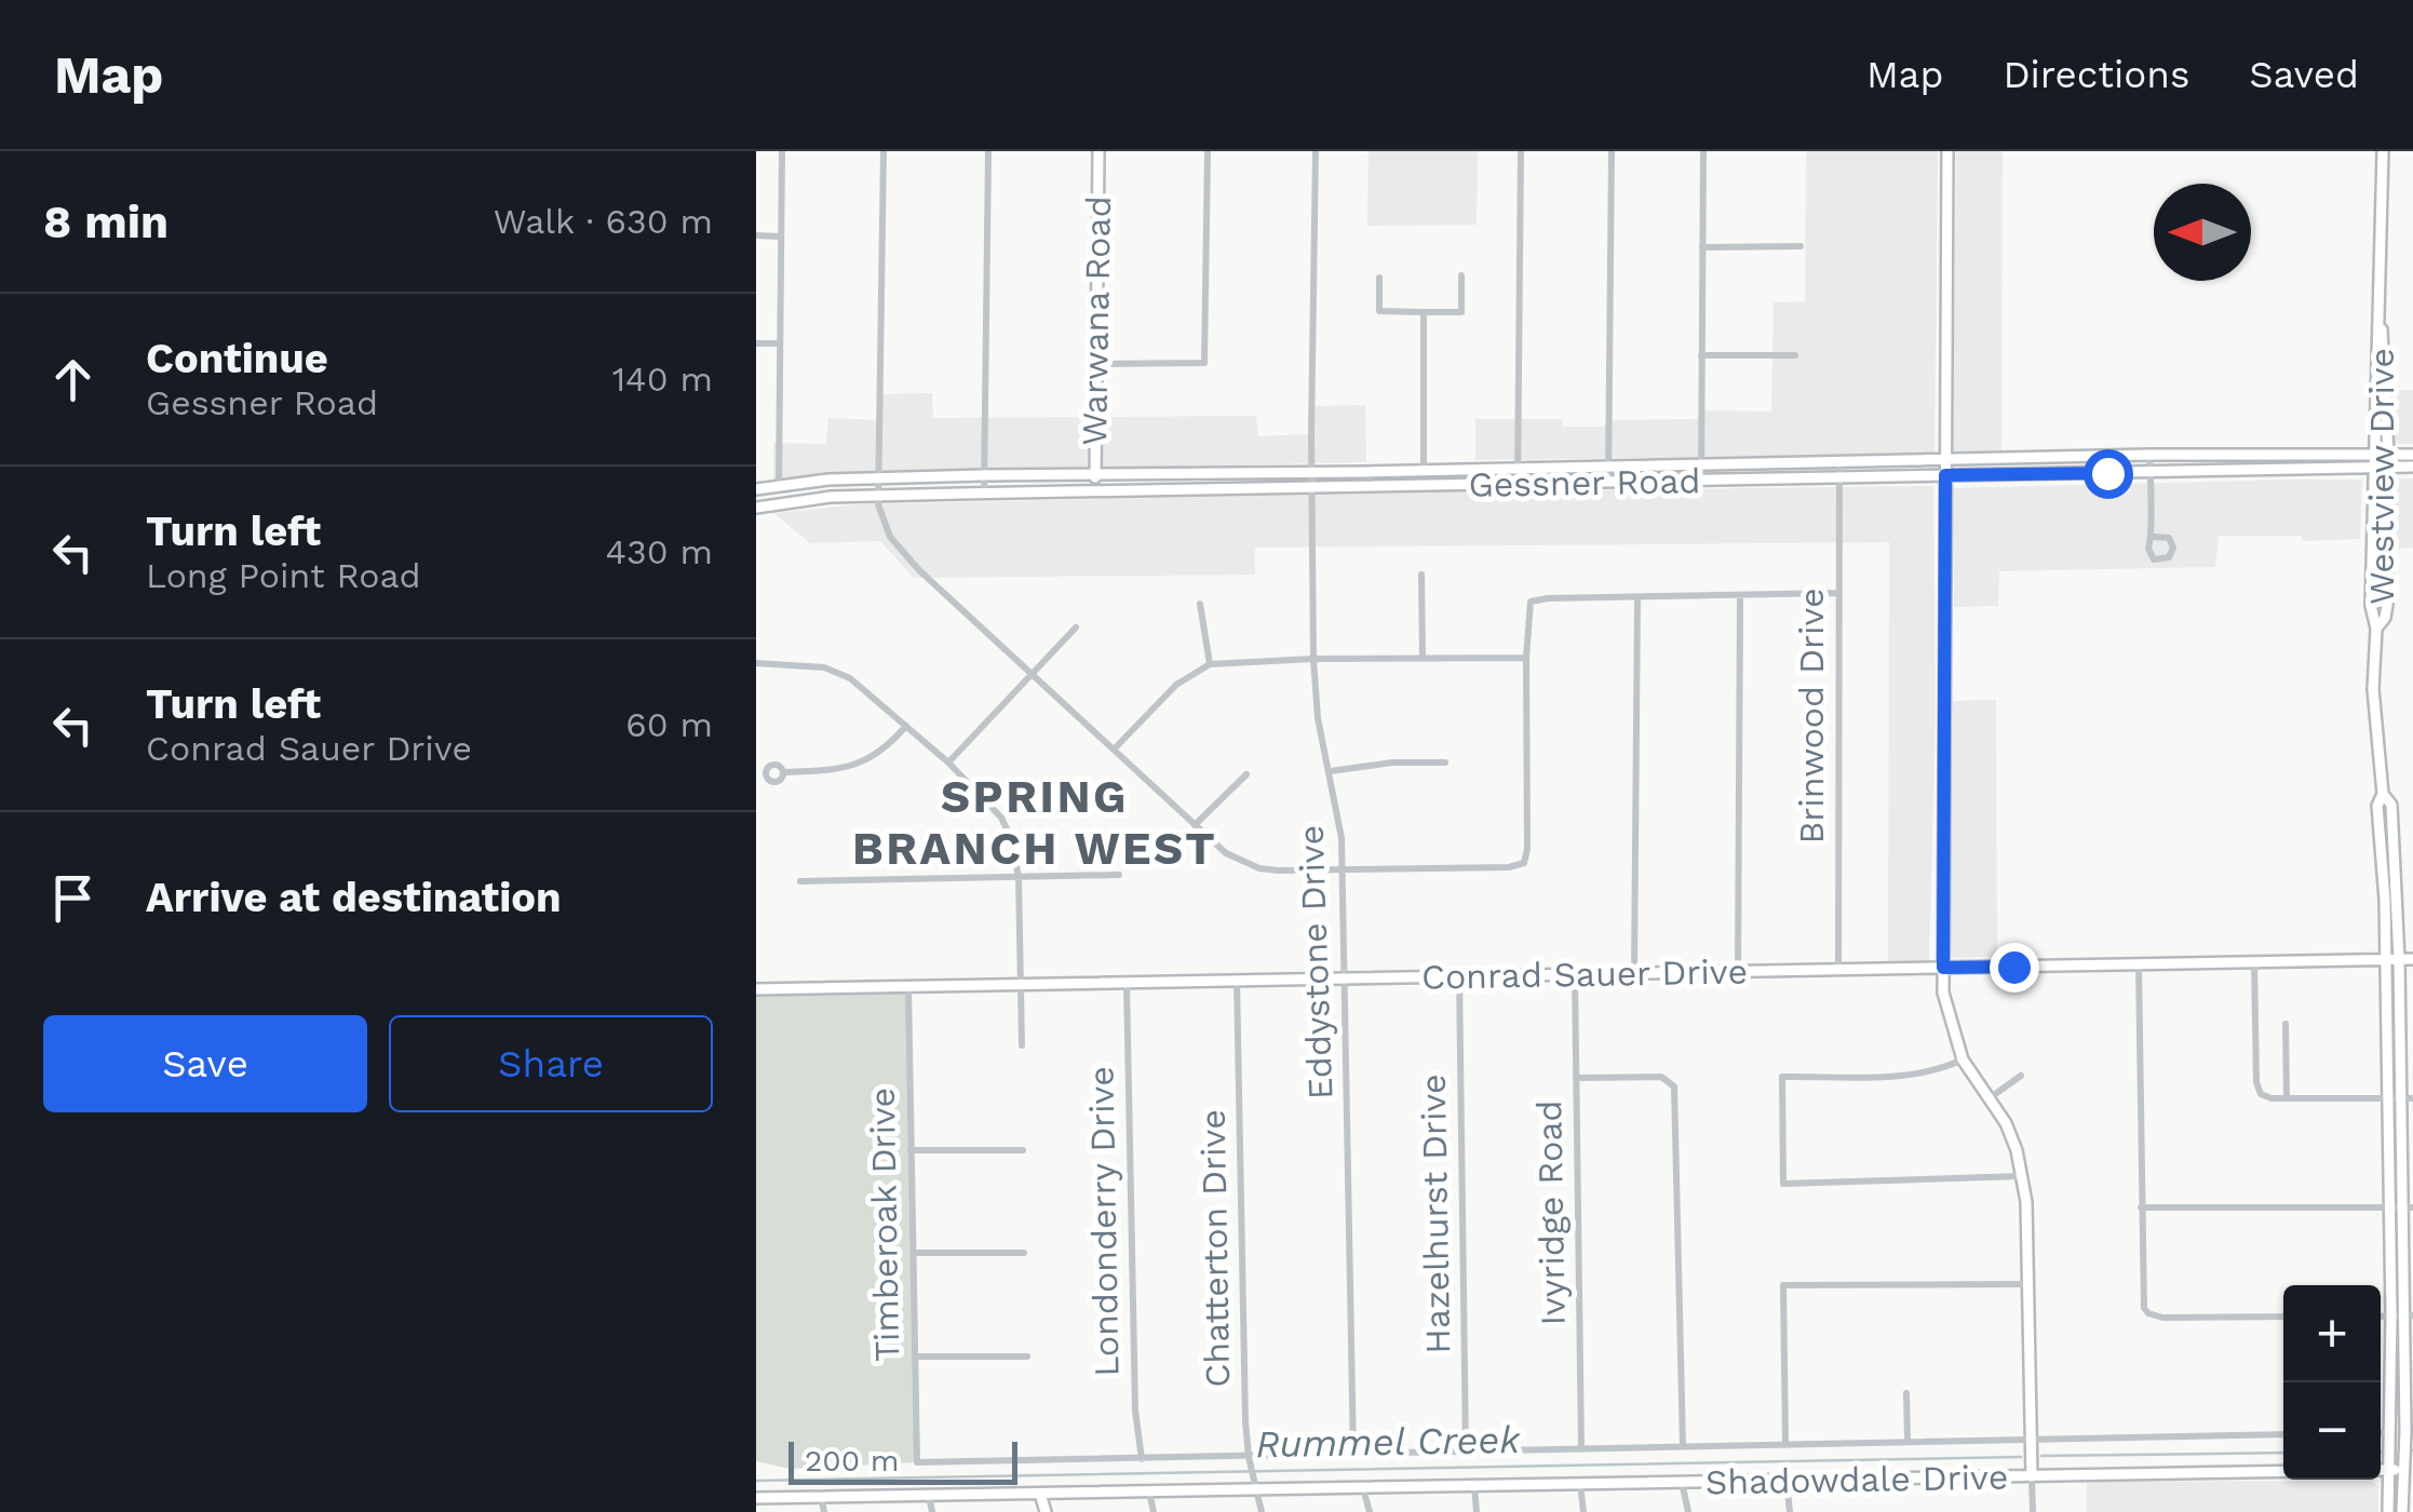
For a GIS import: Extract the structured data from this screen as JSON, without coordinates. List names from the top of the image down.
{
  "streets": {
    "main road": [
      "Warwana Road",
      "Westview Drive",
      "Gessner Road",
      "Conrad Sauer Drive",
      "Shadowdale Drive"
    ],
    "street": [
      "Brinwood Drive",
      "Eddystone Drive",
      "Ivyridge Road",
      "Hazelhurst Drive",
      "Londonderry Drive",
      "Timberoak Drive",
      "Chatterton Drive"
    ]
  },
  "crossings": [
    ["Warwana Road", "Gessner Road"],
    ["Westview Drive", "Gessner Road"],
    ["Westview Drive", "Conrad Sauer Drive"],
    ["Gessner Road", "Brinwood Drive"],
    ["Gessner Road", "Eddystone Drive"],
    ["Brinwood Drive", "Conrad Sauer Drive"],
    ["Eddystone Drive", "Conrad Sauer Drive"],
    ["Eddystone Drive", "Shadowdale Drive"],
    ["Conrad Sauer Drive", "Ivyridge Road"],
    ["Conrad Sauer Drive", "Hazelhurst Drive"],
    ["Conrad Sauer Drive", "Londonderry Drive"],
    ["Conrad Sauer Drive", "Timberoak Drive"],
    ["Conrad Sauer Drive", "Chatterton Drive"],
    ["Ivyridge Road", "Shadowdale Drive"],
    ["Hazelhurst Drive", "Shadowdale Drive"],
    ["Londonderry Drive", "Shadowdale Drive"],
    ["Timberoak Drive", "Shadowdale Drive"],
    ["Chatterton Drive", "Shadowdale Drive"]
  ],
  "districts": ["SPRING BRANCH WEST"],
  "water": ["Rummel Creek"],
  "scale_bar": "200 m",
  "north": "left",
  "page": {
    "header": "Map",
    "nav": ["Map", "Directions", "Saved"],
    "heading": ["8 min", "Walk · 630 m"],
    "list": [
      ["Continue", "Gessner Road", "140 m"],
      ["Turn left", "Long Point Road", "430 m"],
      ["Turn left", "Conrad Sauer Drive", "60 m"],
      "Arrive at destination"
    ],
    "buttons": ["Save", "Share"],
    "map_buttons": ["+", "−"],
    "scale": "200 m"
  }
}
